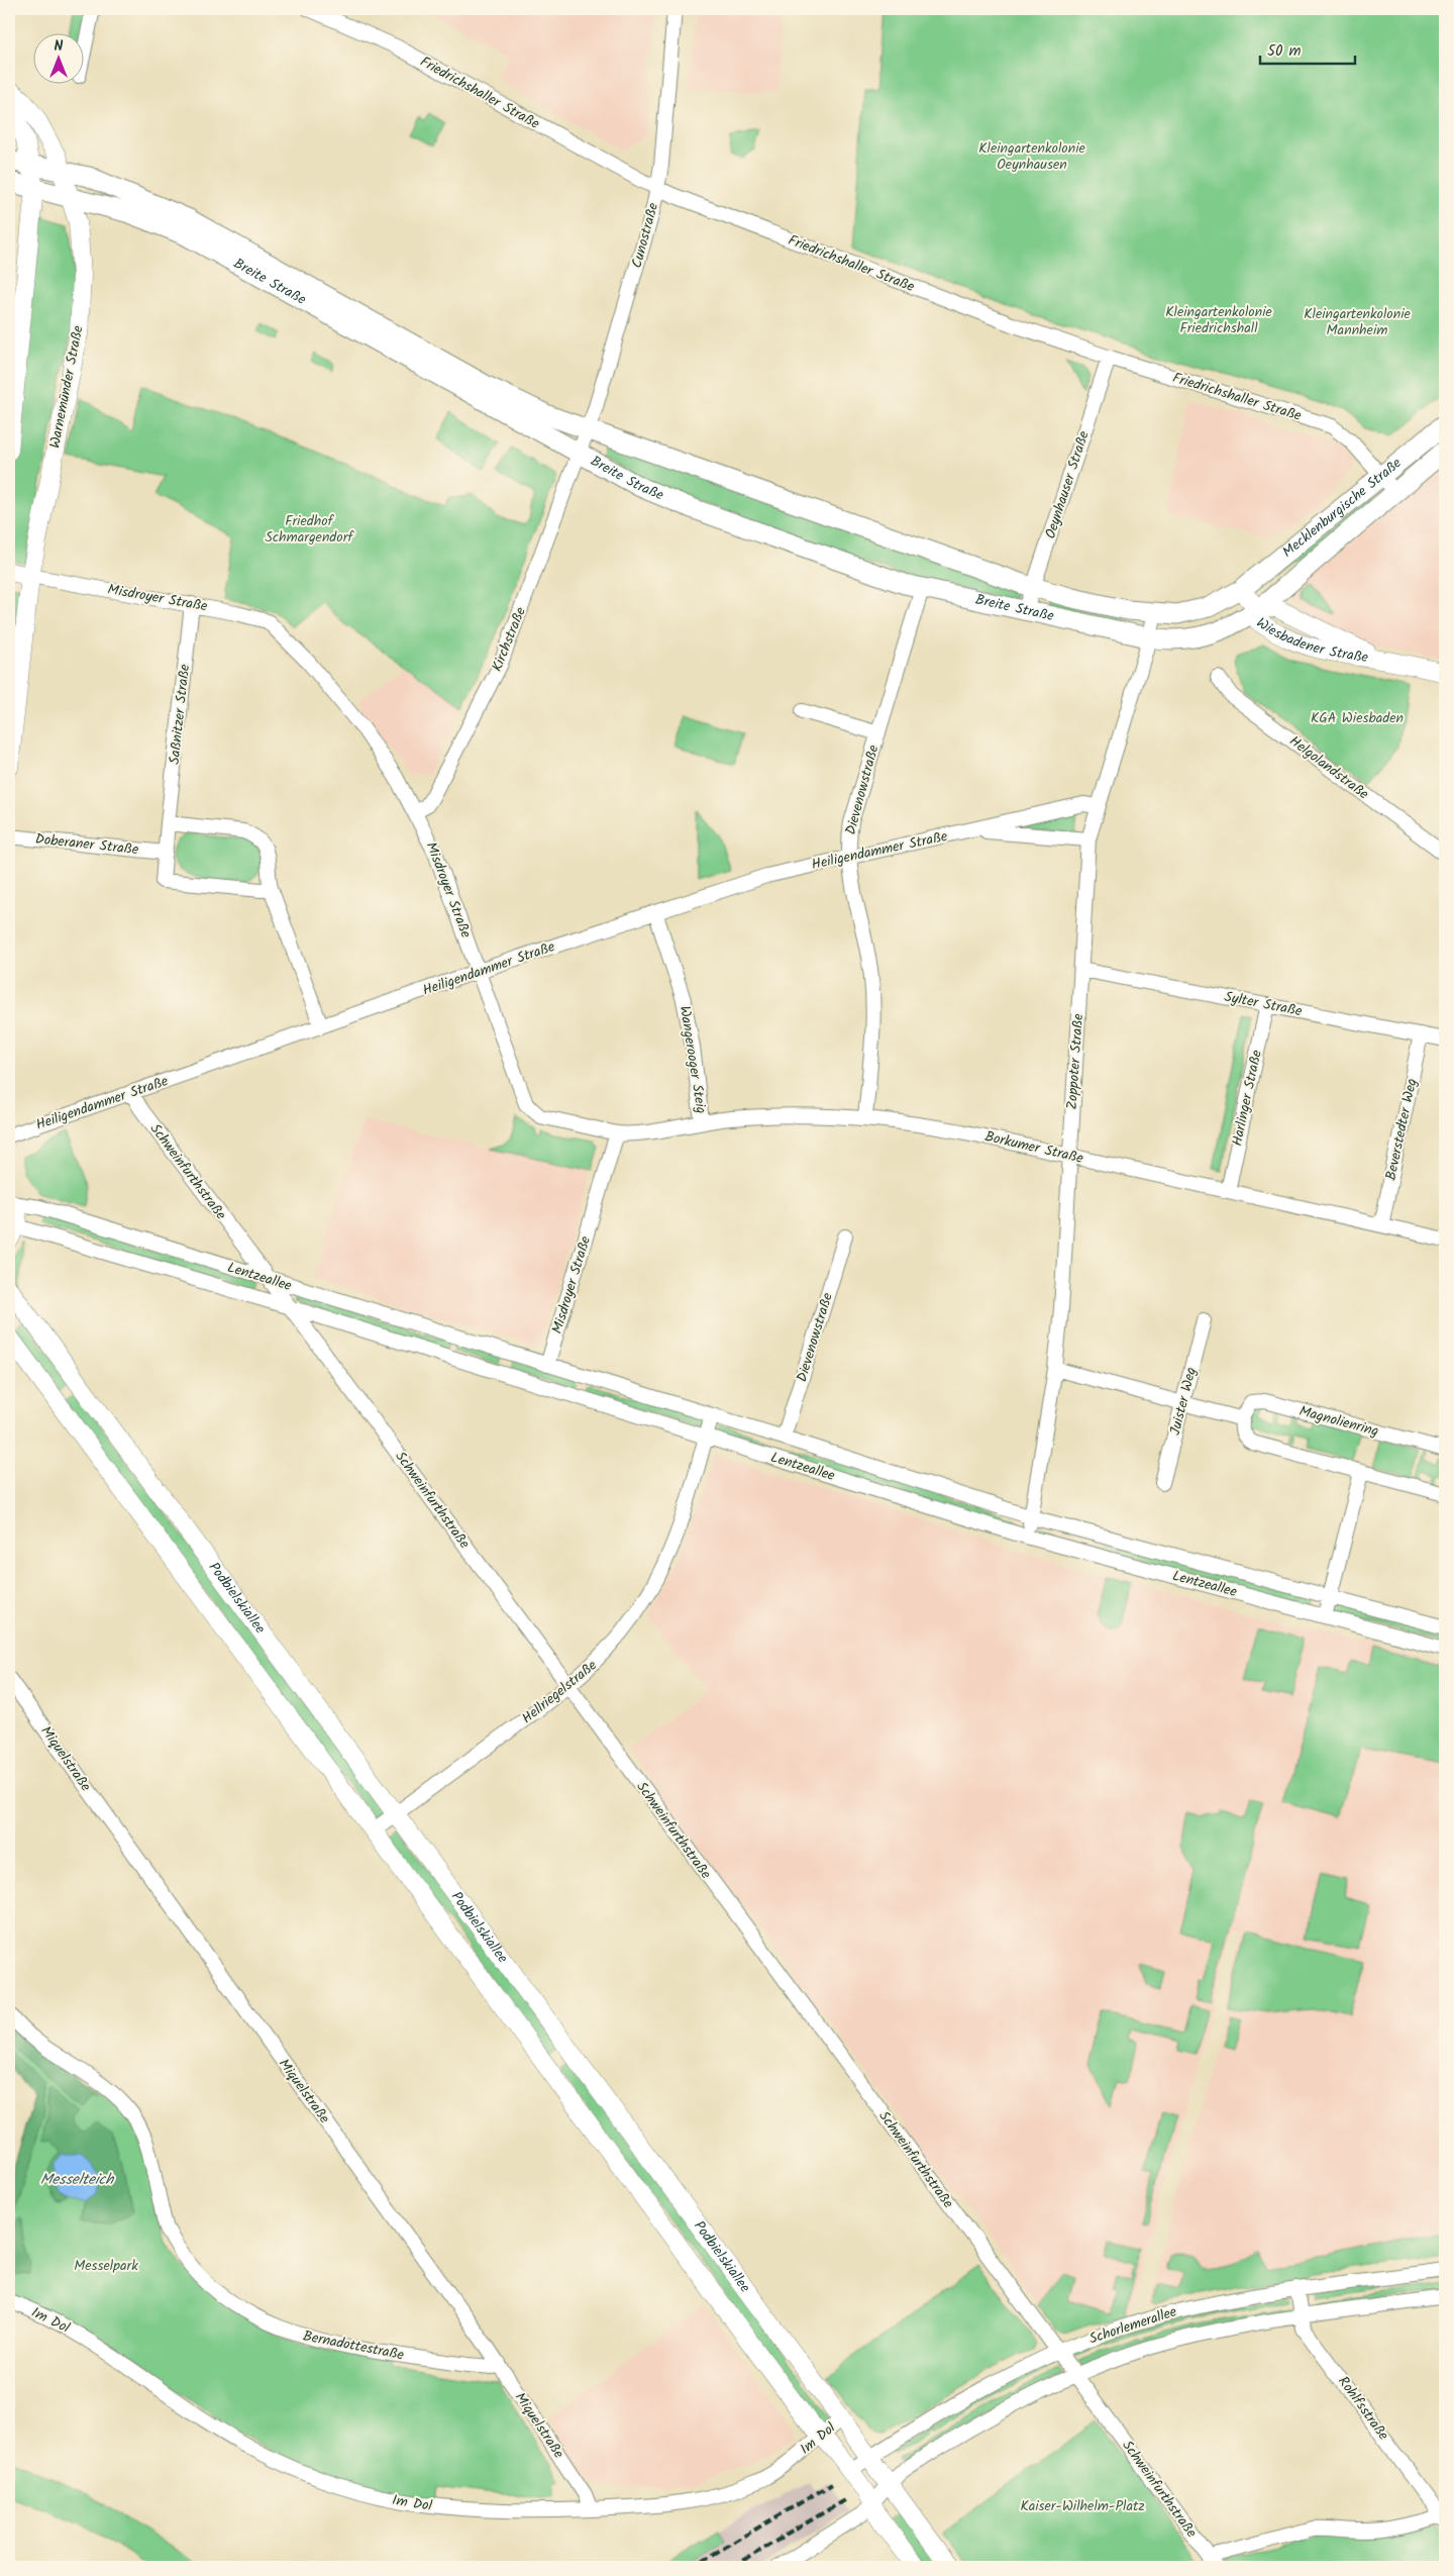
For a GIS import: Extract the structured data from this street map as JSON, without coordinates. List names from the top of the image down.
{
  "streets": {
    "main road": ["Breite Straße", "Mecklenburgische Straße"],
    "street": [
      "Friedrichshaller Straße",
      "Cunostraße",
      "Warnemünder Straße",
      "Oeynhauser Straße",
      "Misdroyer Straße",
      "Wiesbadener Straße",
      "Kirchstraße",
      "Saßnitzer Straße",
      "Helgolandstraße",
      "Dievenowstraße",
      "Doberaner Straße",
      "Heiligendammer Straße",
      "Sylter Straße",
      "Wangerooger Steig",
      "Zoppoter Straße",
      "Harlinger Straße",
      "Beverstedter Weg",
      "Borkumer Straße",
      "Schweinfurthstraße",
      "Lentzeallee",
      "Juister Weg",
      "Magnolienring",
      "Podbielskiallee",
      "Hellriegelstraße",
      "Miquelstraße",
      "Im Dol",
      "Schorlemerallee",
      "Bernadottestraße",
      "Rohlfsstraße"
    ]
  },
  "crossings": [
    ["Friedrichshaller Straße", "Cunostraße"],
    ["Friedrichshaller Straße", "Oeynhauser Straße"],
    ["Friedrichshaller Straße", "Mecklenburgische Straße"],
    ["Cunostraße", "Breite Straße"],
    ["Cunostraße", "Kirchstraße"],
    ["Breite Straße", "Warnemünder Straße"],
    ["Breite Straße", "Oeynhauser Straße"],
    ["Breite Straße", "Mecklenburgische Straße"],
    ["Breite Straße", "Wiesbadener Straße"],
    ["Breite Straße", "Kirchstraße"],
    ["Breite Straße", "Dievenowstraße"],
    ["Breite Straße", "Zoppoter Straße"],
    ["Warnemünder Straße", "Misdroyer Straße"],
    ["Mecklenburgische Straße", "Wiesbadener Straße"],
    ["Misdroyer Straße", "Kirchstraße"],
    ["Misdroyer Straße", "Saßnitzer Straße"],
    ["Misdroyer Straße", "Heiligendammer Straße"],
    ["Misdroyer Straße", "Borkumer Straße"],
    ["Misdroyer Straße", "Lentzeallee"],
    ["Saßnitzer Straße", "Doberaner Straße"],
    ["Dievenowstraße", "Heiligendammer Straße"],
    ["Dievenowstraße", "Borkumer Straße"],
    ["Dievenowstraße", "Lentzeallee"],
    ["Heiligendammer Straße", "Wangerooger Steig"],
    ["Heiligendammer Straße", "Zoppoter Straße"],
    ["Heiligendammer Straße", "Schweinfurthstraße"],
    ["Sylter Straße", "Zoppoter Straße"],
    ["Sylter Straße", "Harlinger Straße"],
    ["Sylter Straße", "Beverstedter Weg"],
    ["Wangerooger Steig", "Borkumer Straße"],
    ["Zoppoter Straße", "Borkumer Straße"],
    ["Zoppoter Straße", "Lentzeallee"],
    ["Harlinger Straße", "Borkumer Straße"],
    ["Beverstedter Weg", "Borkumer Straße"],
    ["Schweinfurthstraße", "Lentzeallee"],
    ["Schweinfurthstraße", "Hellriegelstraße"],
    ["Schweinfurthstraße", "Schorlemerallee"],
    ["Lentzeallee", "Hellriegelstraße"],
    ["Podbielskiallee", "Hellriegelstraße"],
    ["Podbielskiallee", "Im Dol"],
    ["Podbielskiallee", "Schorlemerallee"],
    ["Miquelstraße", "Im Dol"],
    ["Miquelstraße", "Bernadottestraße"],
    ["Schorlemerallee", "Rohlfsstraße"]
  ],
  "water": ["Messelteich"],
  "parks": [
    "Kleingartenkolonie Oeynhausen",
    "Kleingartenkolonie Friedrichshall",
    "Kleingartenkolonie Mannheim",
    "Friedhof Schmargendorf",
    "KGA Wiesbaden",
    "Messelpark",
    "Kaiser-Wilhelm-Platz"
  ],
  "scale_bar": "50 m",
  "north": "top"
}
